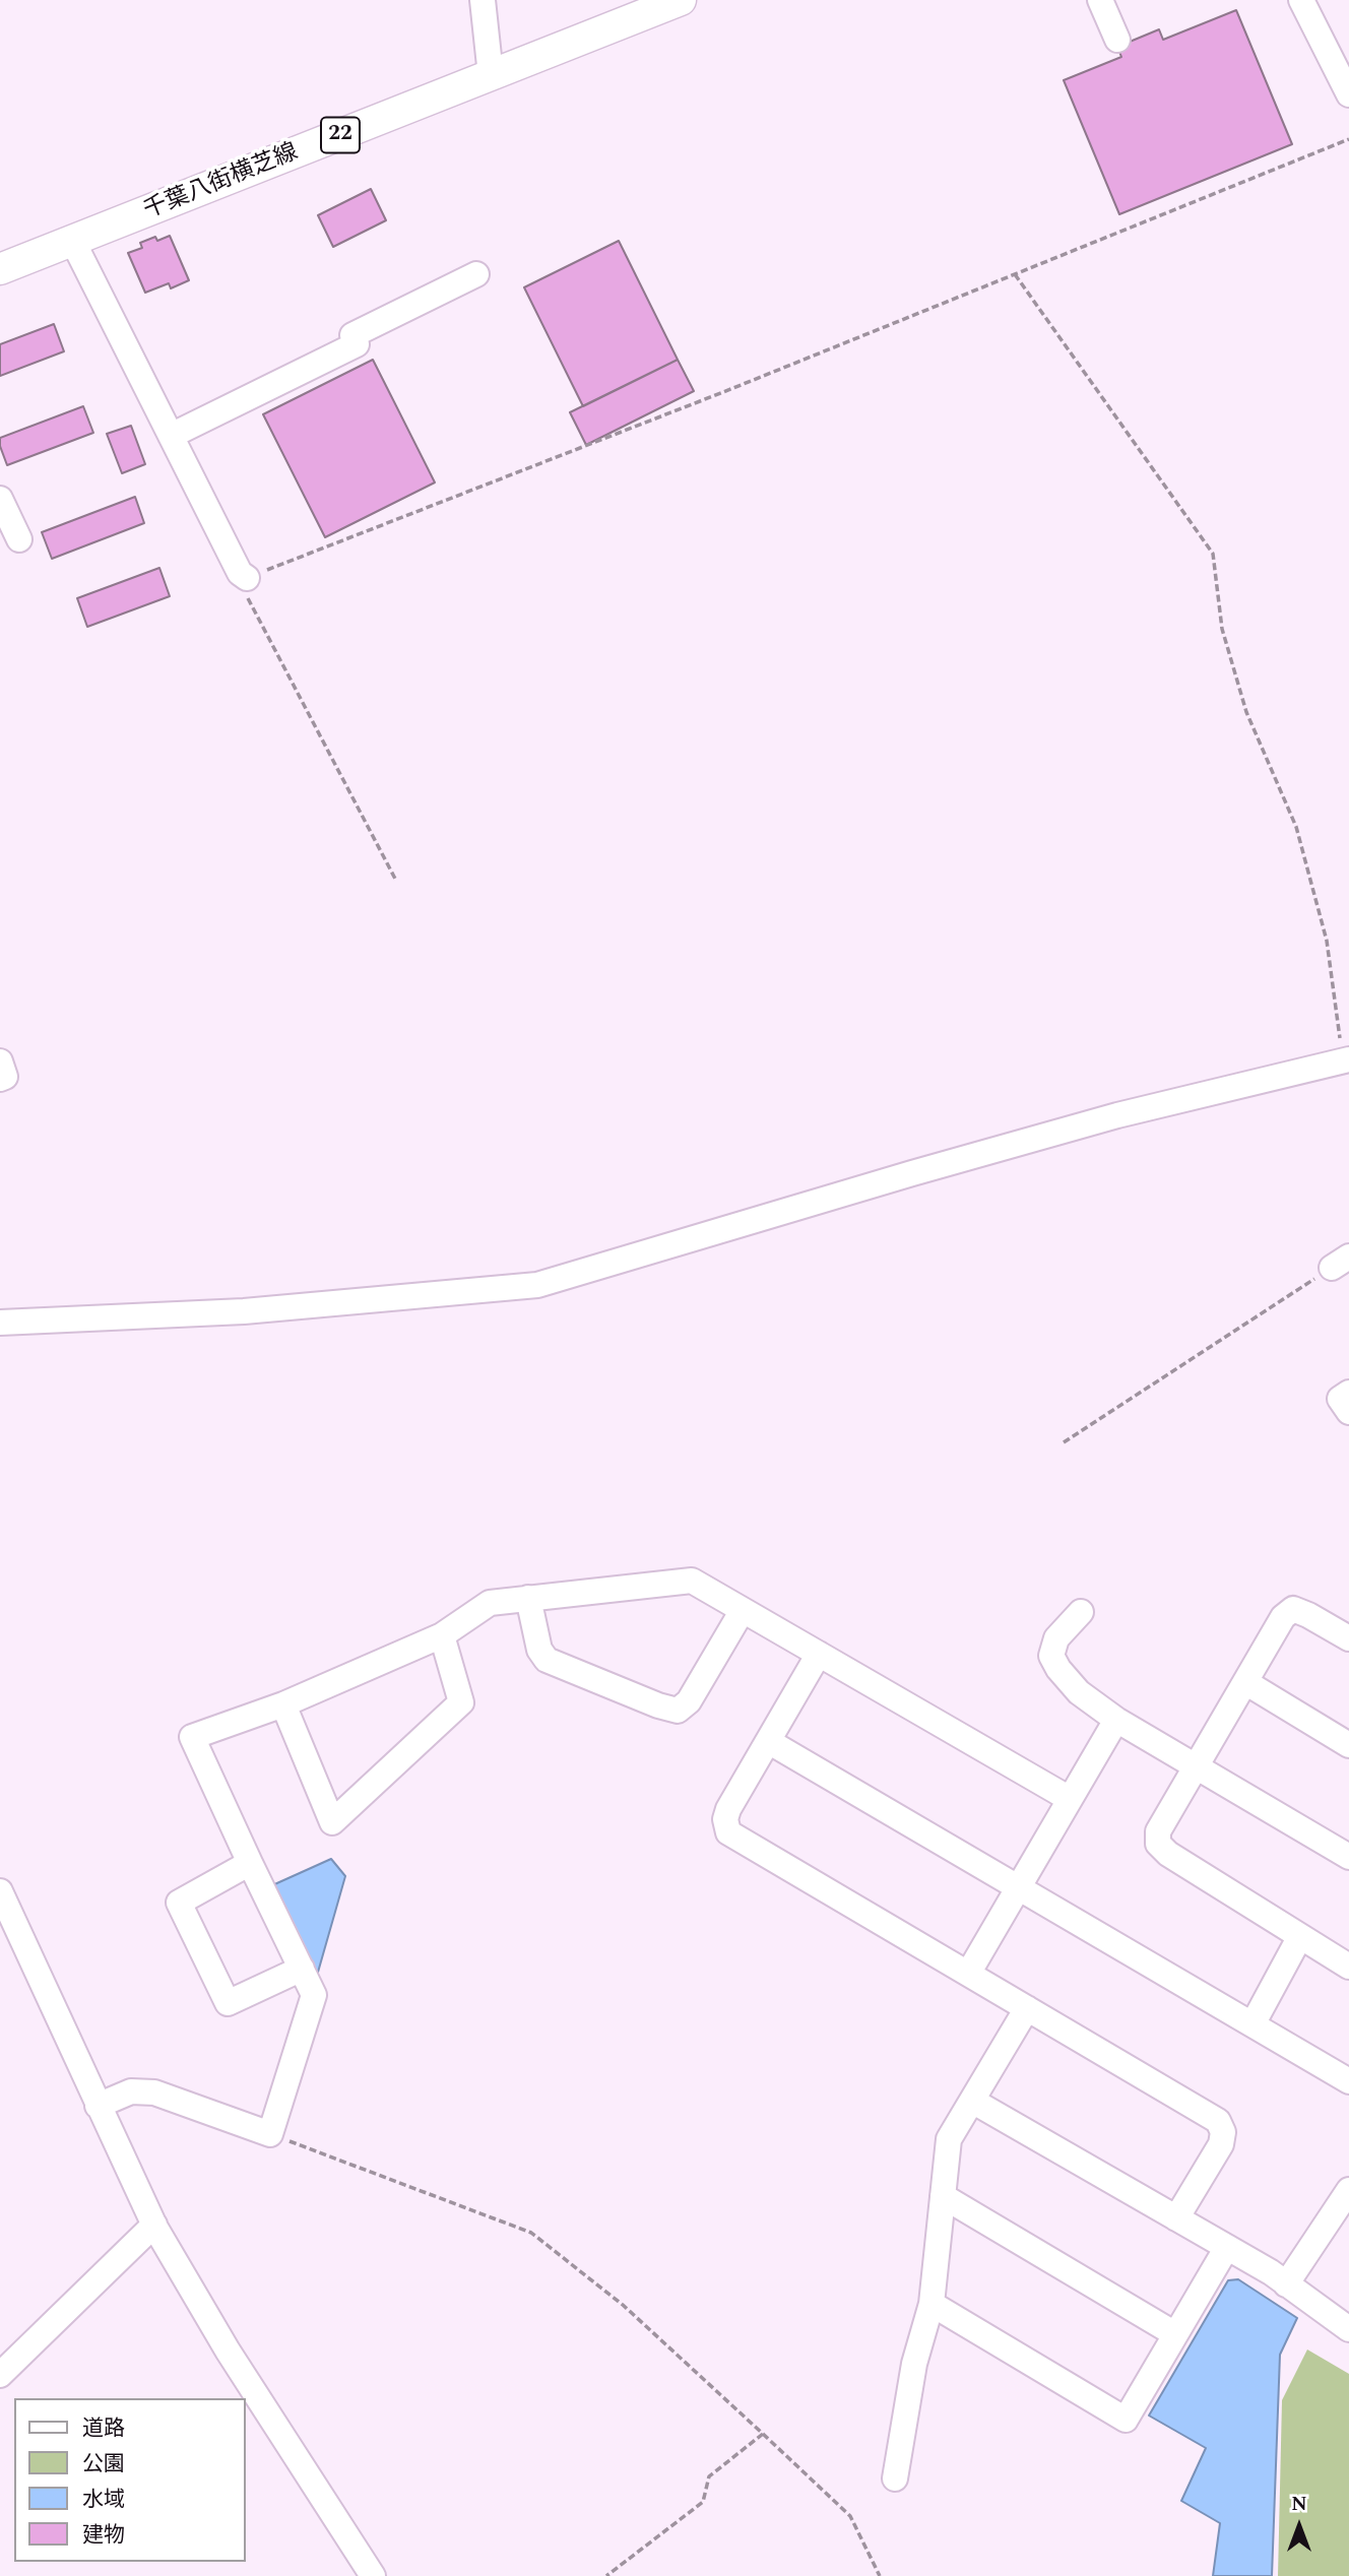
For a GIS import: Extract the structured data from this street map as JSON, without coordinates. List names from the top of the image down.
{
  "streets": {
    "main road": ["22", "千葉八街横芝線"]
  },
  "legend": [
    "道路",
    "公園",
    "水域",
    "建物"
  ],
  "north": "top"
}
